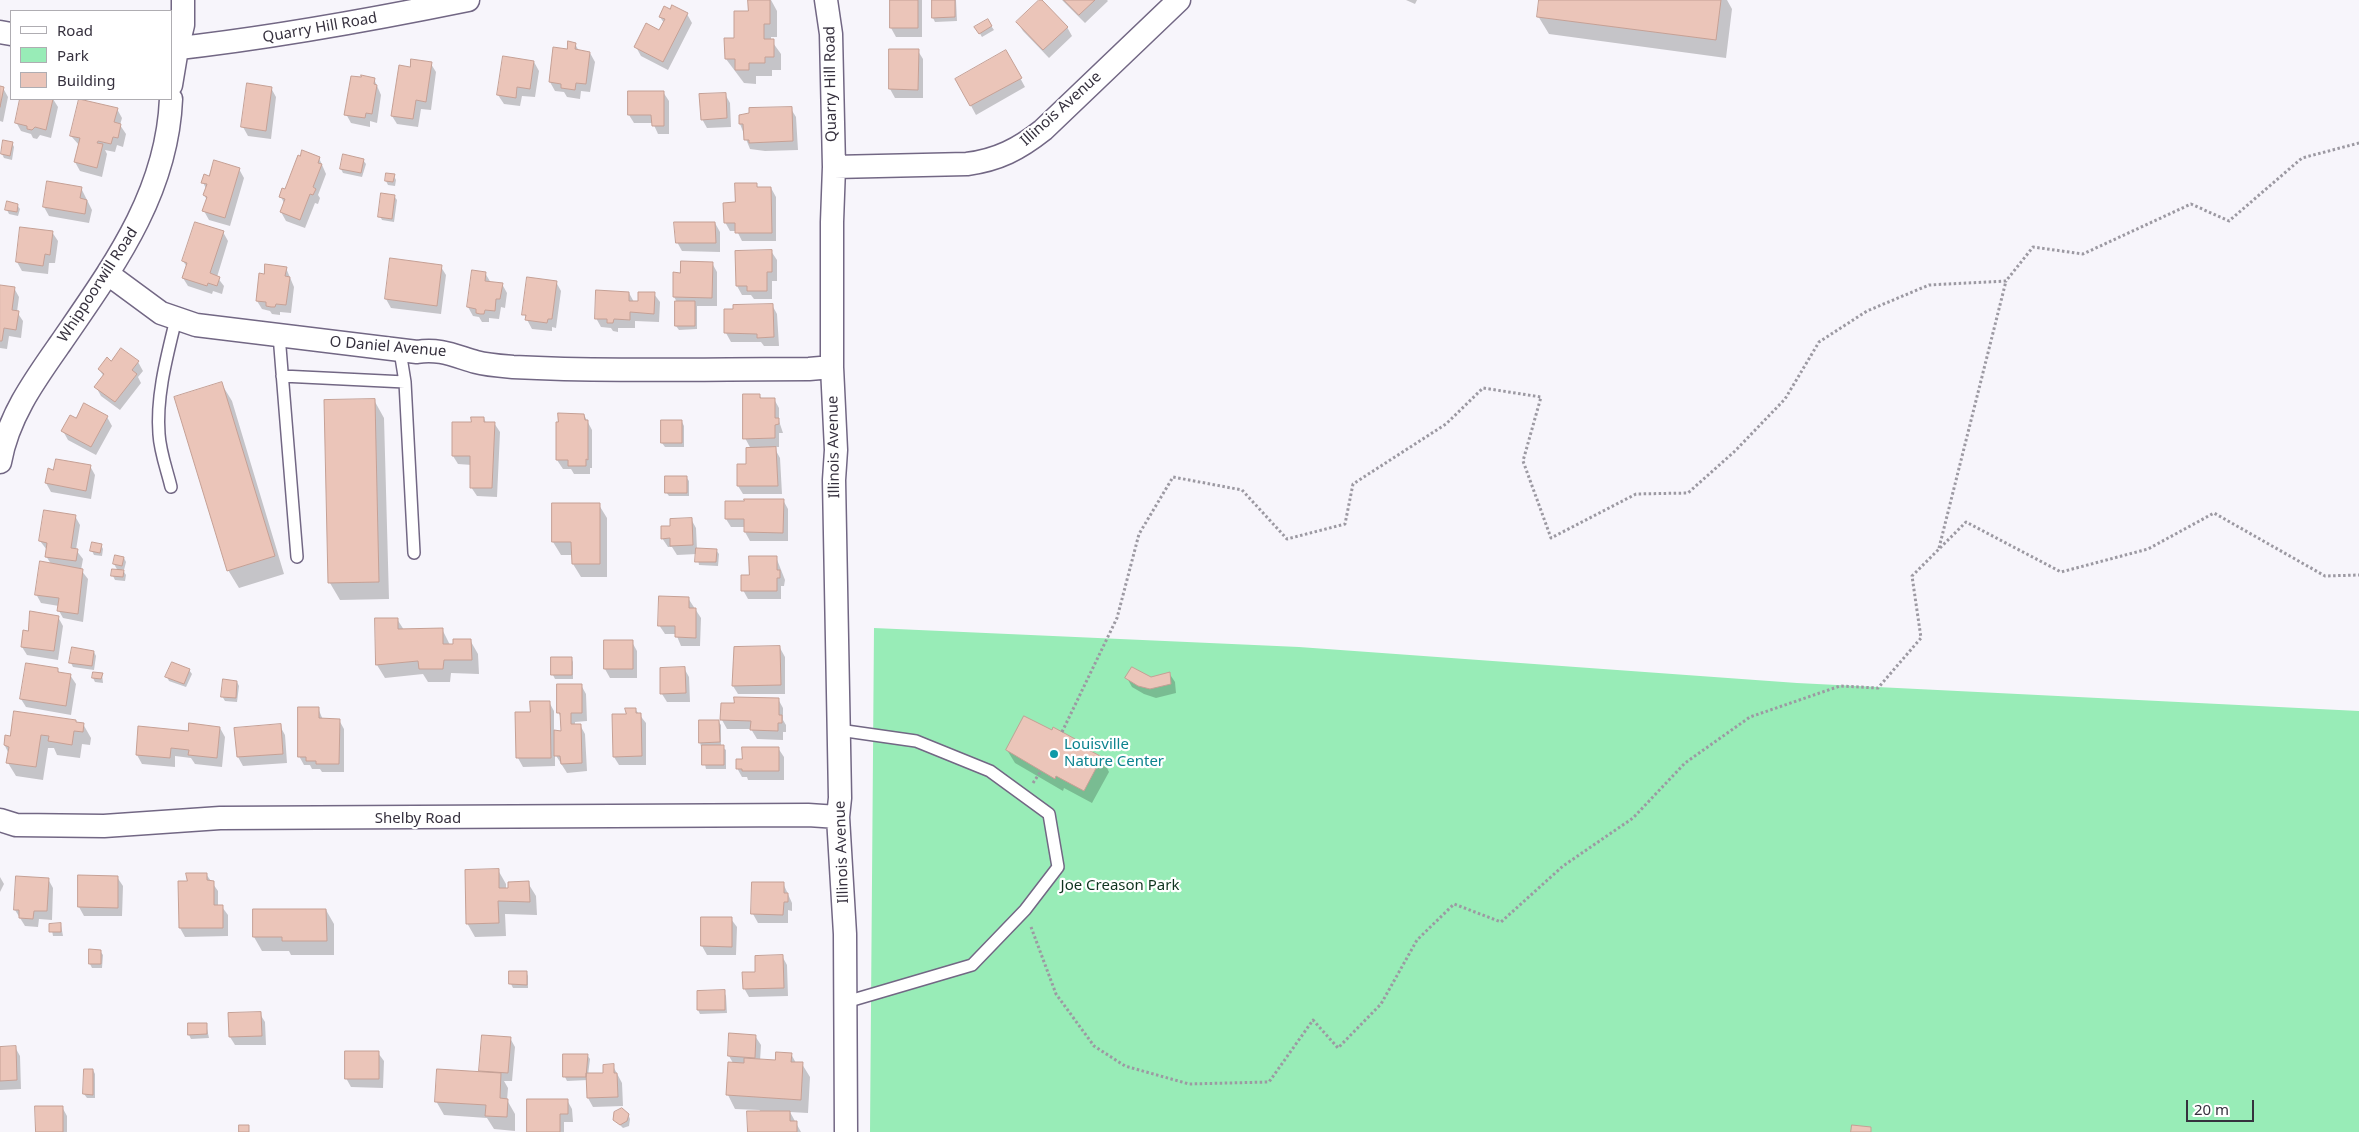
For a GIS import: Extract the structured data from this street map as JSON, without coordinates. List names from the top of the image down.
{
  "streets": {
    "street": [
      "Quarry Hill Road",
      "Illinois Avenue",
      "Whippoorwill Road",
      "O Daniel Avenue",
      "Shelby Road"
    ]
  },
  "crossings": [
    ["Quarry Hill Road", "Illinois Avenue"],
    ["Illinois Avenue", "O Daniel Avenue"],
    ["Illinois Avenue", "Shelby Road"],
    ["Whippoorwill Road", "O Daniel Avenue"]
  ],
  "parks": ["Joe Creason Park"],
  "places": ["Louisville Nature Center"],
  "legend": ["Road", "Park", "Building"],
  "scale_bar": "20 m"
}
